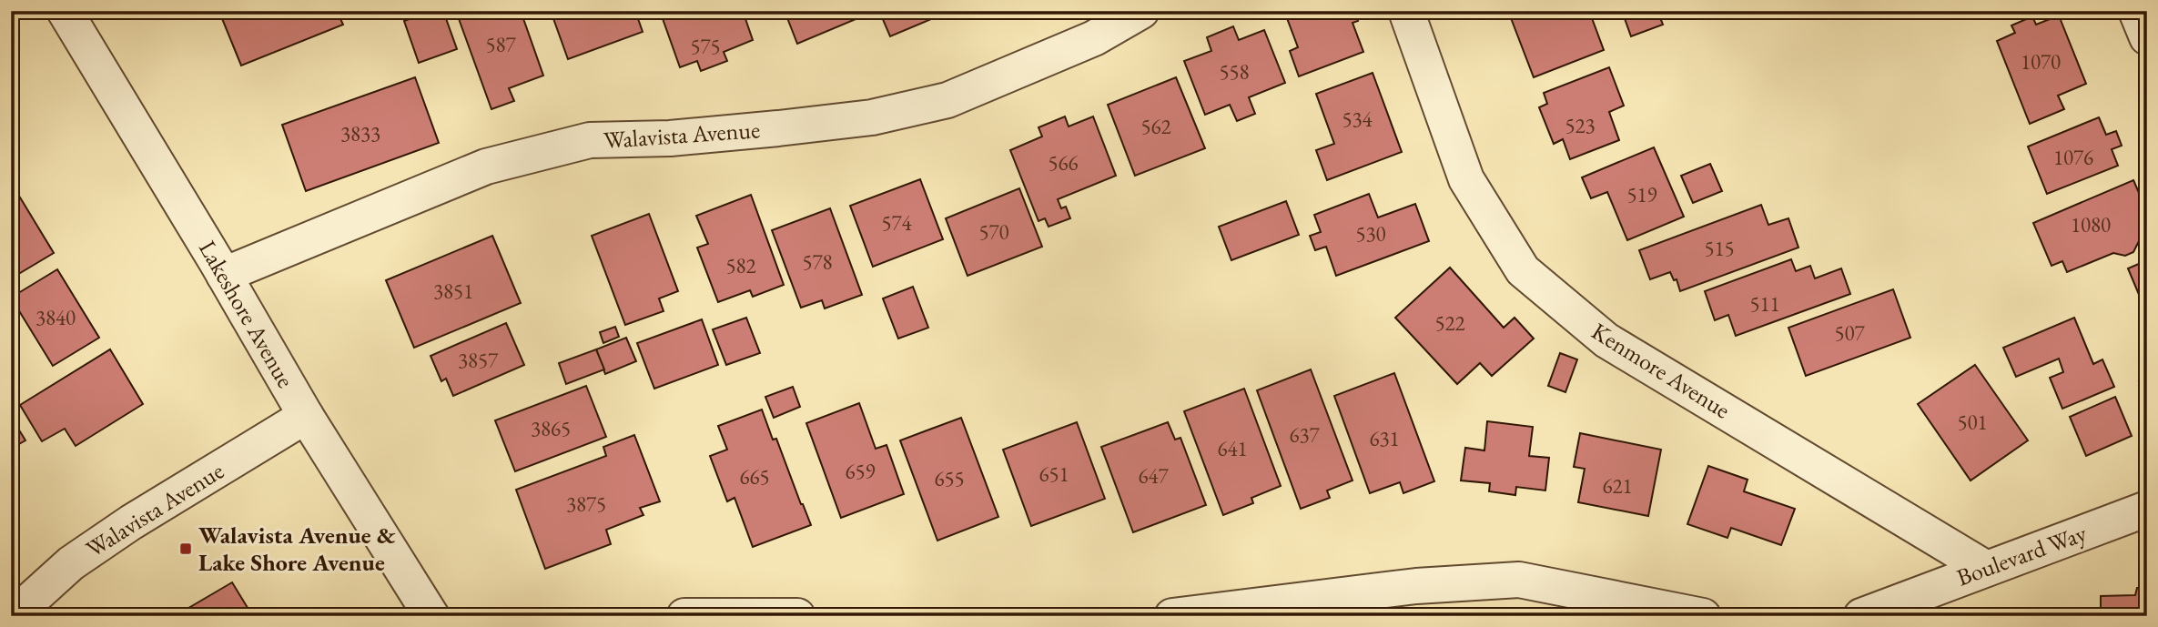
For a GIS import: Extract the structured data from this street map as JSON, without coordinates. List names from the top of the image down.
{
  "streets": {
    "street": [
      "Walavista Avenue",
      "Lakeshore Avenue",
      "Kenmore Avenue",
      "Boulevard Way"
    ]
  },
  "crossings": [
    ["Walavista Avenue", "Lakeshore Avenue"],
    ["Kenmore Avenue", "Boulevard Way"]
  ],
  "places": {
    "transit": ["Walavista Avenue & Lake Shore Avenue"]
  },
  "house_numbers": [
    "587",
    "575",
    "1070",
    "558",
    "534",
    "523",
    "562",
    "3833",
    "1076",
    "566",
    "519",
    "574",
    "1080",
    "570",
    "530",
    "515",
    "578",
    "582",
    "3851",
    "511",
    "3840",
    "522",
    "507",
    "3857",
    "501",
    "3865",
    "637",
    "631",
    "641",
    "659",
    "651",
    "647",
    "665",
    "655",
    "621",
    "3875"
  ]
}
